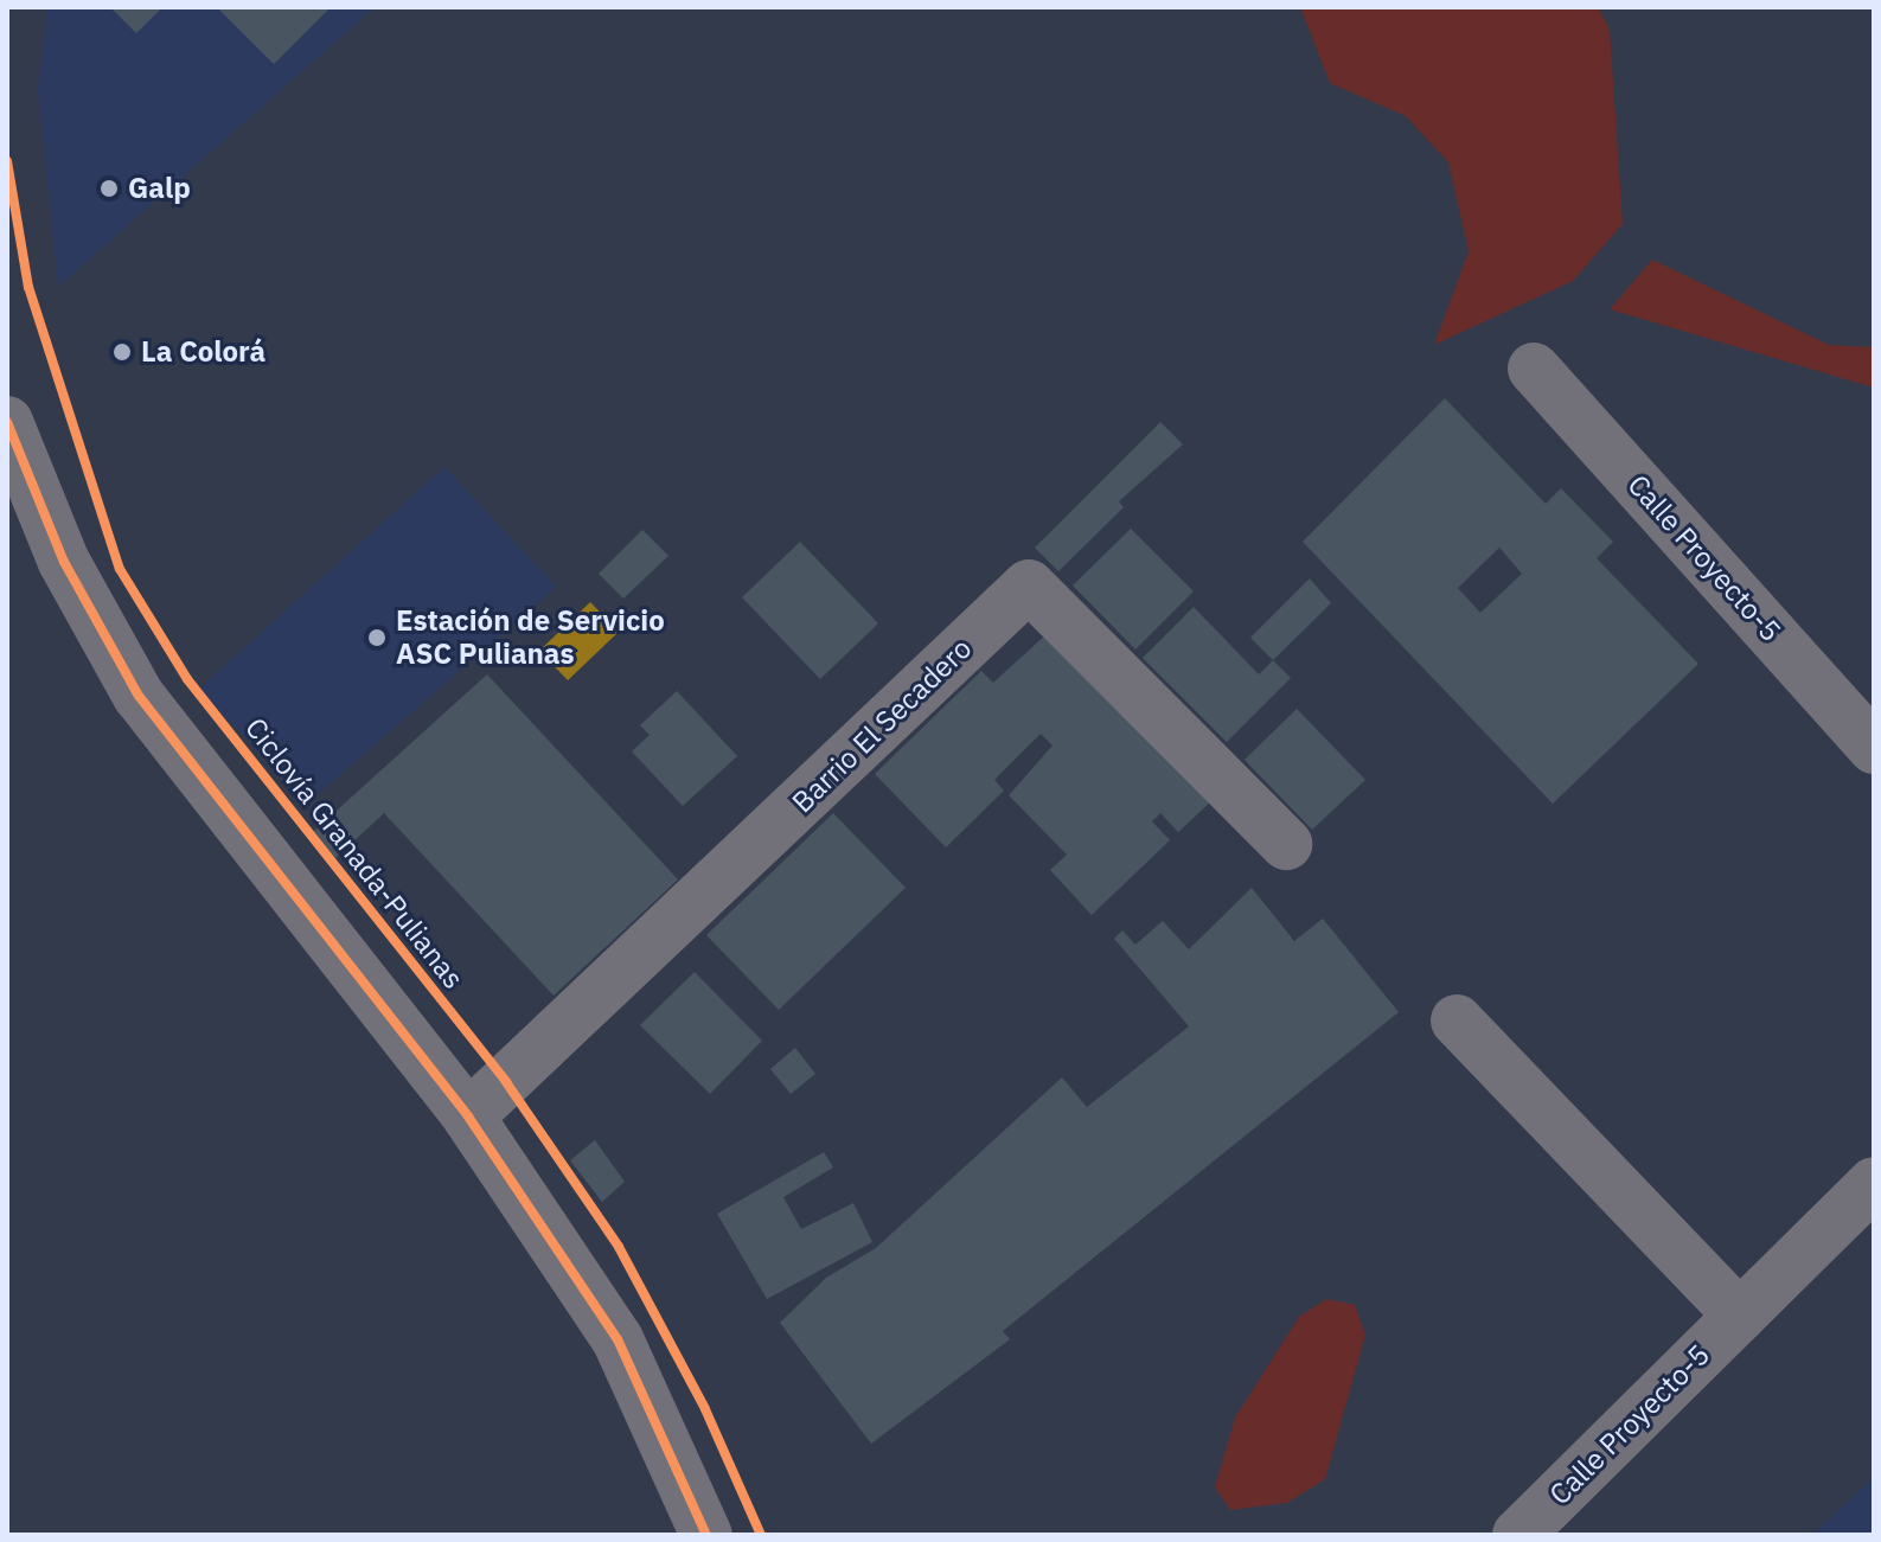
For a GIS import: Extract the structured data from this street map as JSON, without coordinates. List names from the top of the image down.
{
  "streets": {
    "street": ["Calle Proyecto-5", "Barrio El Secadero"],
    "cycle path": ["Ciclovía Granada-Pulianas"]
  },
  "places": ["Galp", "La Colorá", "Estación de Servicio ASC Pulianas"]
}
